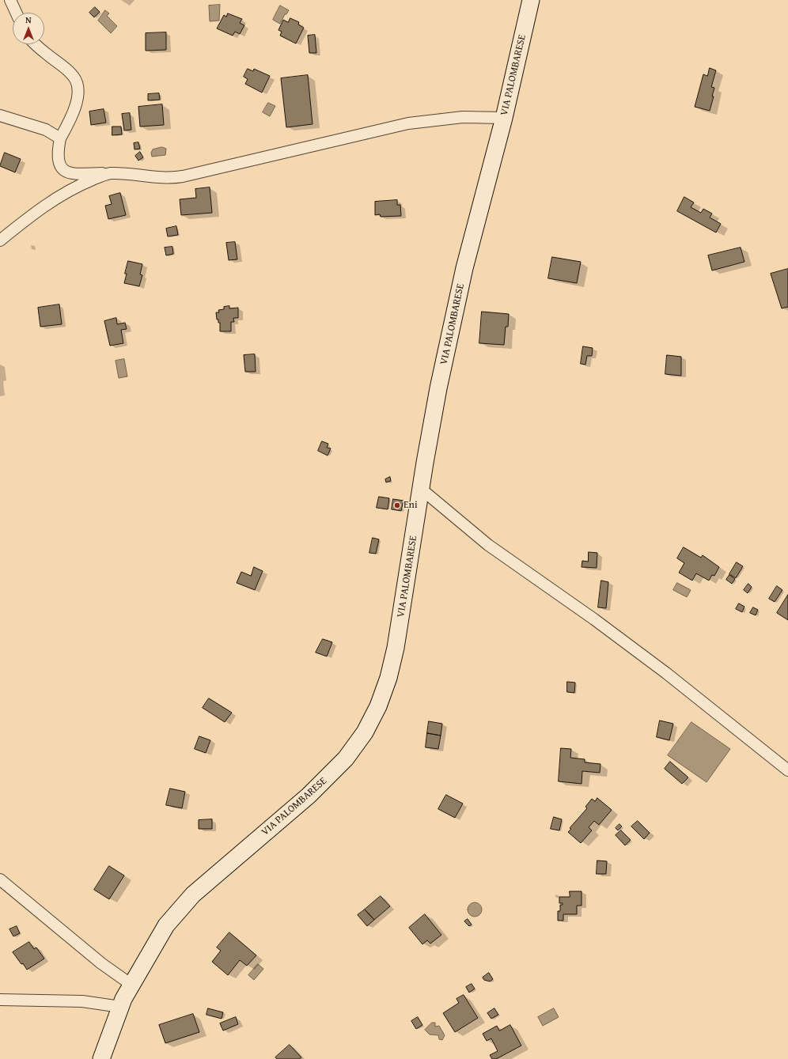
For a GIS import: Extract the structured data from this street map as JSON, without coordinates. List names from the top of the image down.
{
  "streets": {
    "main road": ["VIA PALOMBARESE"]
  },
  "places": ["Eni"],
  "north": "top"
}
